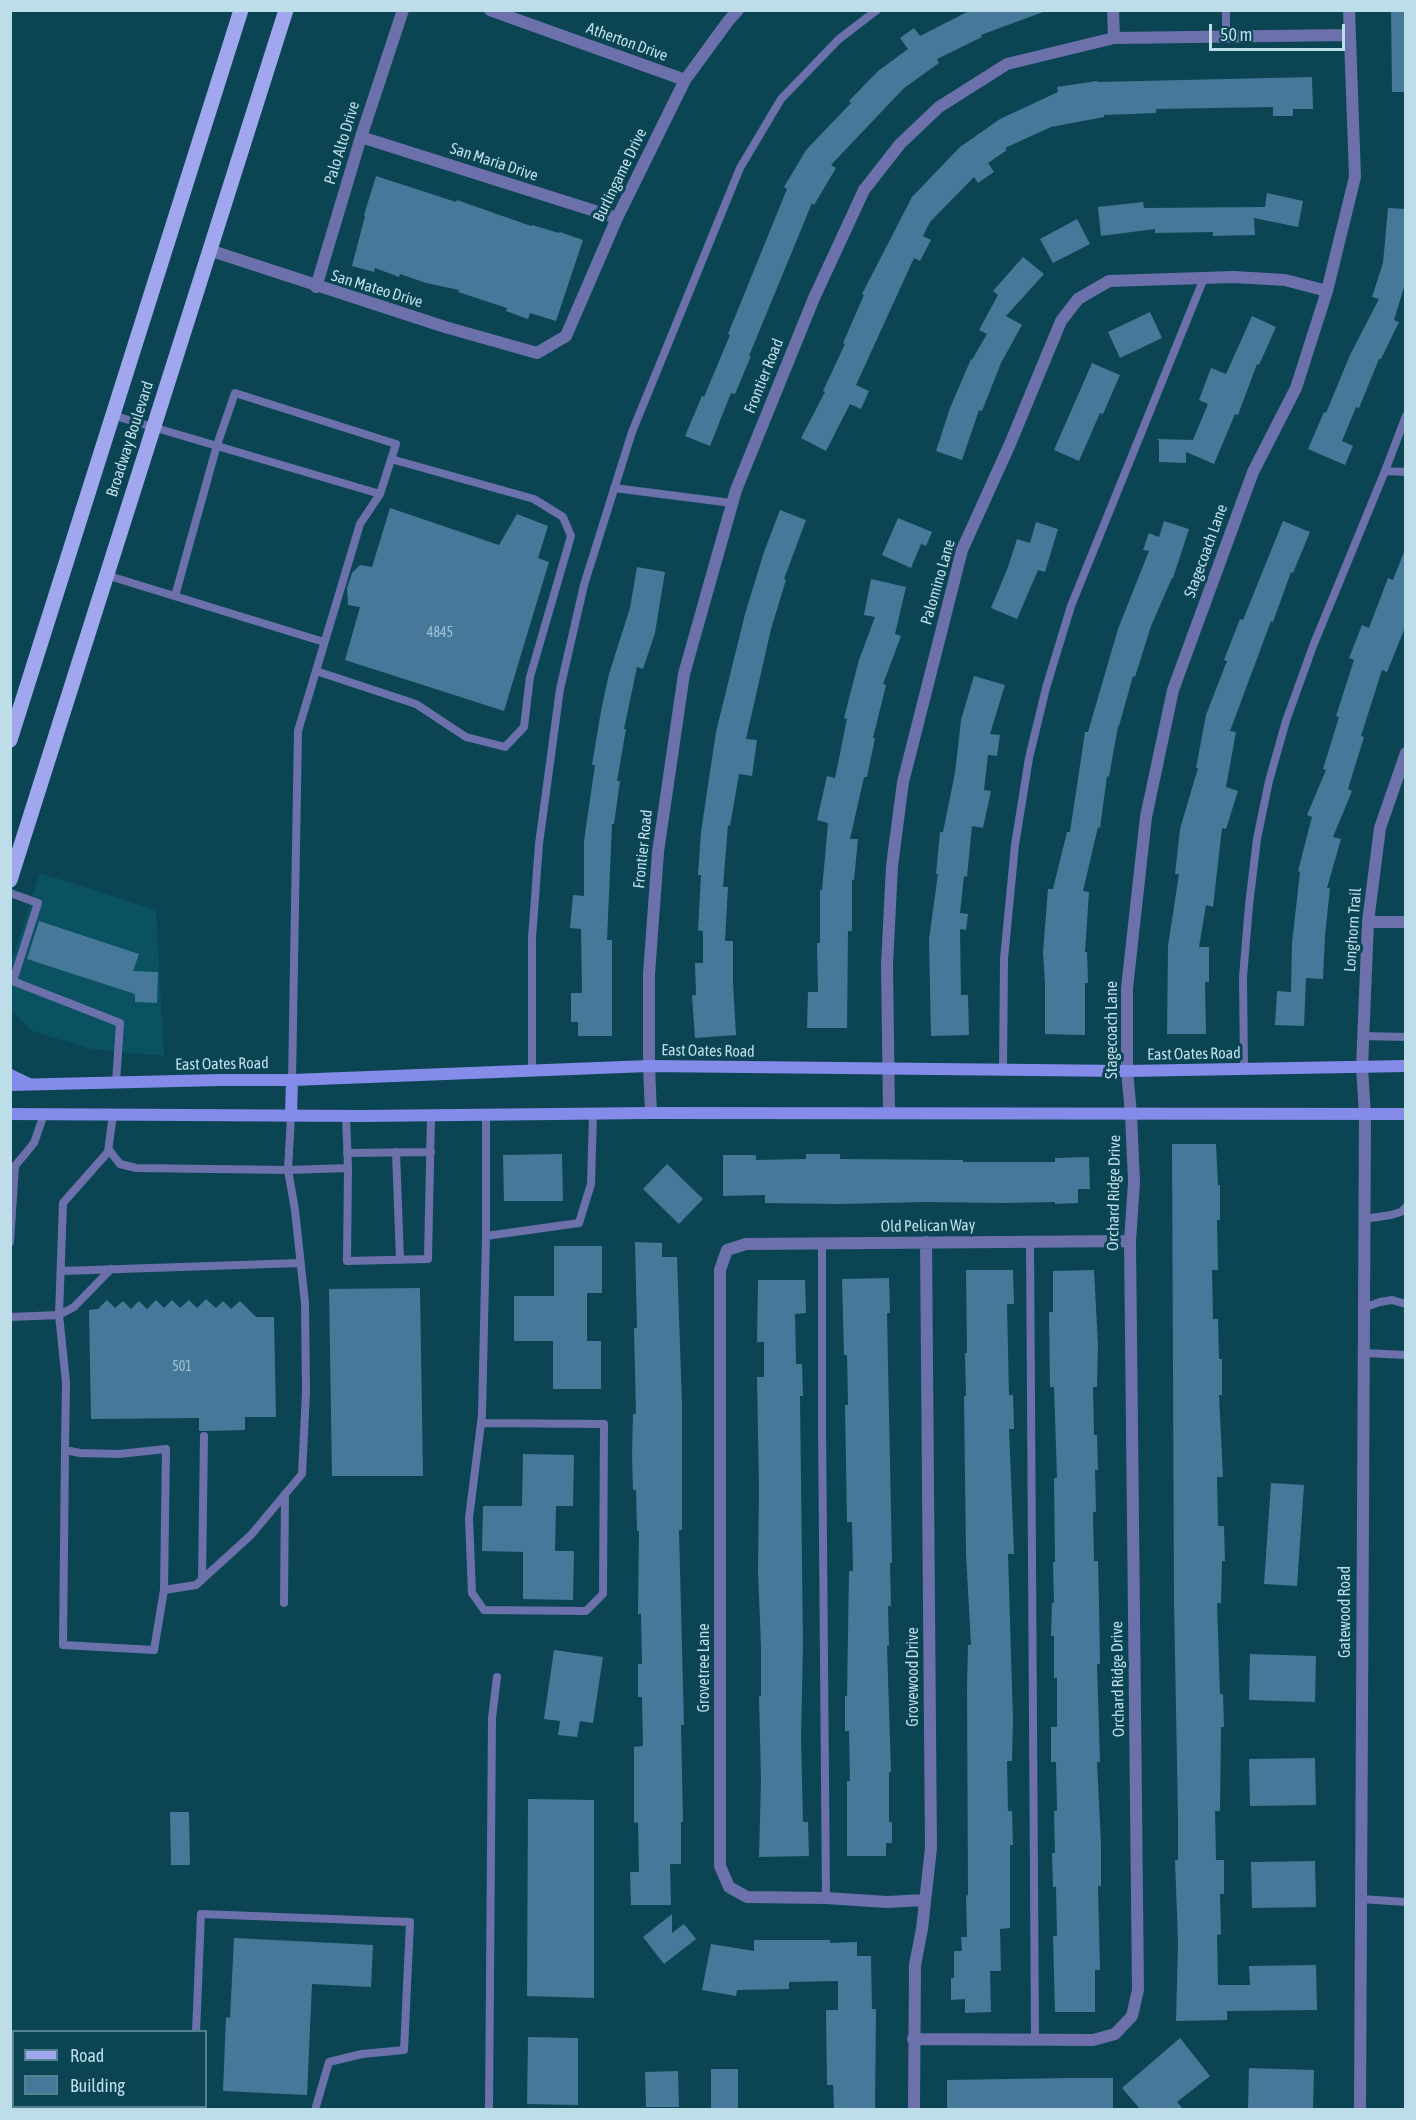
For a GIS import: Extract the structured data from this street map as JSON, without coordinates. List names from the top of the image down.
{
  "streets": {
    "main road": ["Broadway Boulevard", "East Oates Road"],
    "street": [
      "Atherton Drive",
      "Palo Alto Drive",
      "San Maria Drive",
      "Burlingame Drive",
      "San Mateo Drive",
      "Frontier Road",
      "Stagecoach Lane",
      "Palomino Lane",
      "Longhorn Trail",
      "Orchard Ridge Drive",
      "Old Pelican Way",
      "Gatewood Road",
      "Grovetree Lane",
      "Grovewood Drive"
    ]
  },
  "crossings": [
    ["Atherton Drive", "Burlingame Drive"],
    ["Palo Alto Drive", "San Maria Drive"],
    ["Palo Alto Drive", "San Mateo Drive"],
    ["San Maria Drive", "Burlingame Drive"],
    ["Burlingame Drive", "San Mateo Drive"],
    ["San Mateo Drive", "Broadway Boulevard"],
    ["Frontier Road", "Stagecoach Lane"],
    ["Frontier Road", "East Oates Road"],
    ["Stagecoach Lane", "Palomino Lane"],
    ["Stagecoach Lane", "East Oates Road"],
    ["Stagecoach Lane", "Orchard Ridge Drive"],
    ["Palomino Lane", "East Oates Road"],
    ["Longhorn Trail", "East Oates Road"],
    ["Longhorn Trail", "Gatewood Road"],
    ["Orchard Ridge Drive", "Old Pelican Way"],
    ["Orchard Ridge Drive", "Grovewood Drive"],
    ["Old Pelican Way", "Grovetree Lane"],
    ["Old Pelican Way", "Grovewood Drive"],
    ["Grovetree Lane", "Grovewood Drive"]
  ],
  "house_numbers": ["4845", "501"],
  "legend": ["Road", "Building"],
  "scale_bar": "50 m"
}
